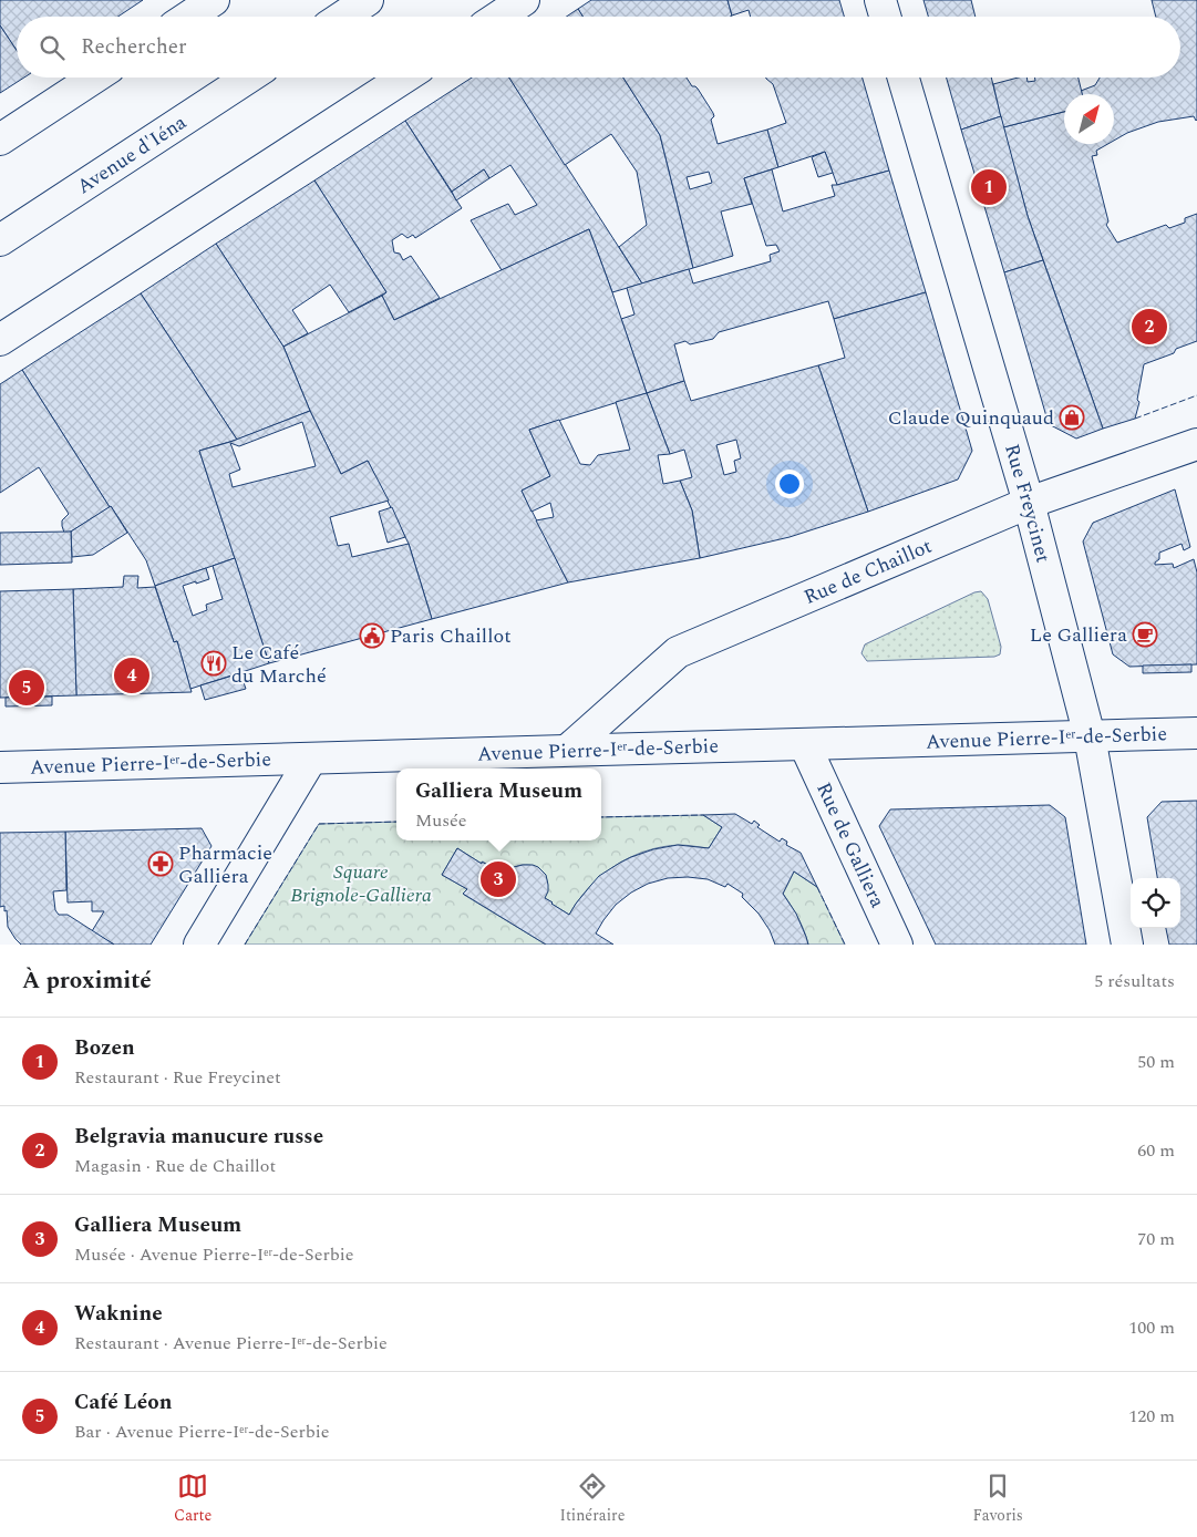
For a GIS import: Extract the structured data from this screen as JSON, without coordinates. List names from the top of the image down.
{
  "streets": {
    "street": [
      "Avenue d'Iéna",
      "Rue Freycinet",
      "Rue de Chaillot",
      "Avenue Pierre-Iᵉʳ-de-Serbie",
      "Rue de Galliera"
    ]
  },
  "crossings": [
    ["Rue Freycinet", "Rue de Chaillot"],
    ["Rue Freycinet", "Avenue Pierre-Iᵉʳ-de-Serbie"],
    ["Rue de Chaillot", "Avenue Pierre-Iᵉʳ-de-Serbie"],
    ["Avenue Pierre-Iᵉʳ-de-Serbie", "Rue de Galliera"]
  ],
  "parks": ["Square Brignole-Galliera"],
  "places": {
    "shop": ["Claude Quinquaud"],
    "cafe": ["Le Galliera"],
    "public building": ["Paris Chaillot"],
    "restaurant": ["Le Café du Marché"],
    "pharmacy": ["Pharmacie Galliera"]
  },
  "north": "top right",
  "page": {
    "search": "Rechercher",
    "pins": [
      "1",
      "2",
      "4",
      "5",
      "3"
    ],
    "popup": ["Galliera Museum", "Musée"],
    "heading": ["À proximité", "5 résultats"],
    "list": [
      {
        "mark": "1",
        "name": "Bozen",
        "note": "Restaurant · Rue Freycinet",
        "value": "50 m"
      },
      {
        "mark": "2",
        "name": "Belgravia manucure russe",
        "note": "Magasin · Rue de Chaillot",
        "value": "60 m"
      },
      {
        "mark": "3",
        "name": "Galliera Museum",
        "note": "Musée · Avenue Pierre-Iᵉʳ-de-Serbie",
        "value": "70 m"
      },
      {
        "mark": "4",
        "name": "Waknine",
        "note": "Restaurant · Avenue Pierre-Iᵉʳ-de-Serbie",
        "value": "100 m"
      },
      {
        "mark": "5",
        "name": "Café Léon",
        "note": "Bar · Avenue Pierre-Iᵉʳ-de-Serbie",
        "value": "120 m"
      }
    ],
    "nav": ["Carte", "Itinéraire", "Favoris"]
  }
}
